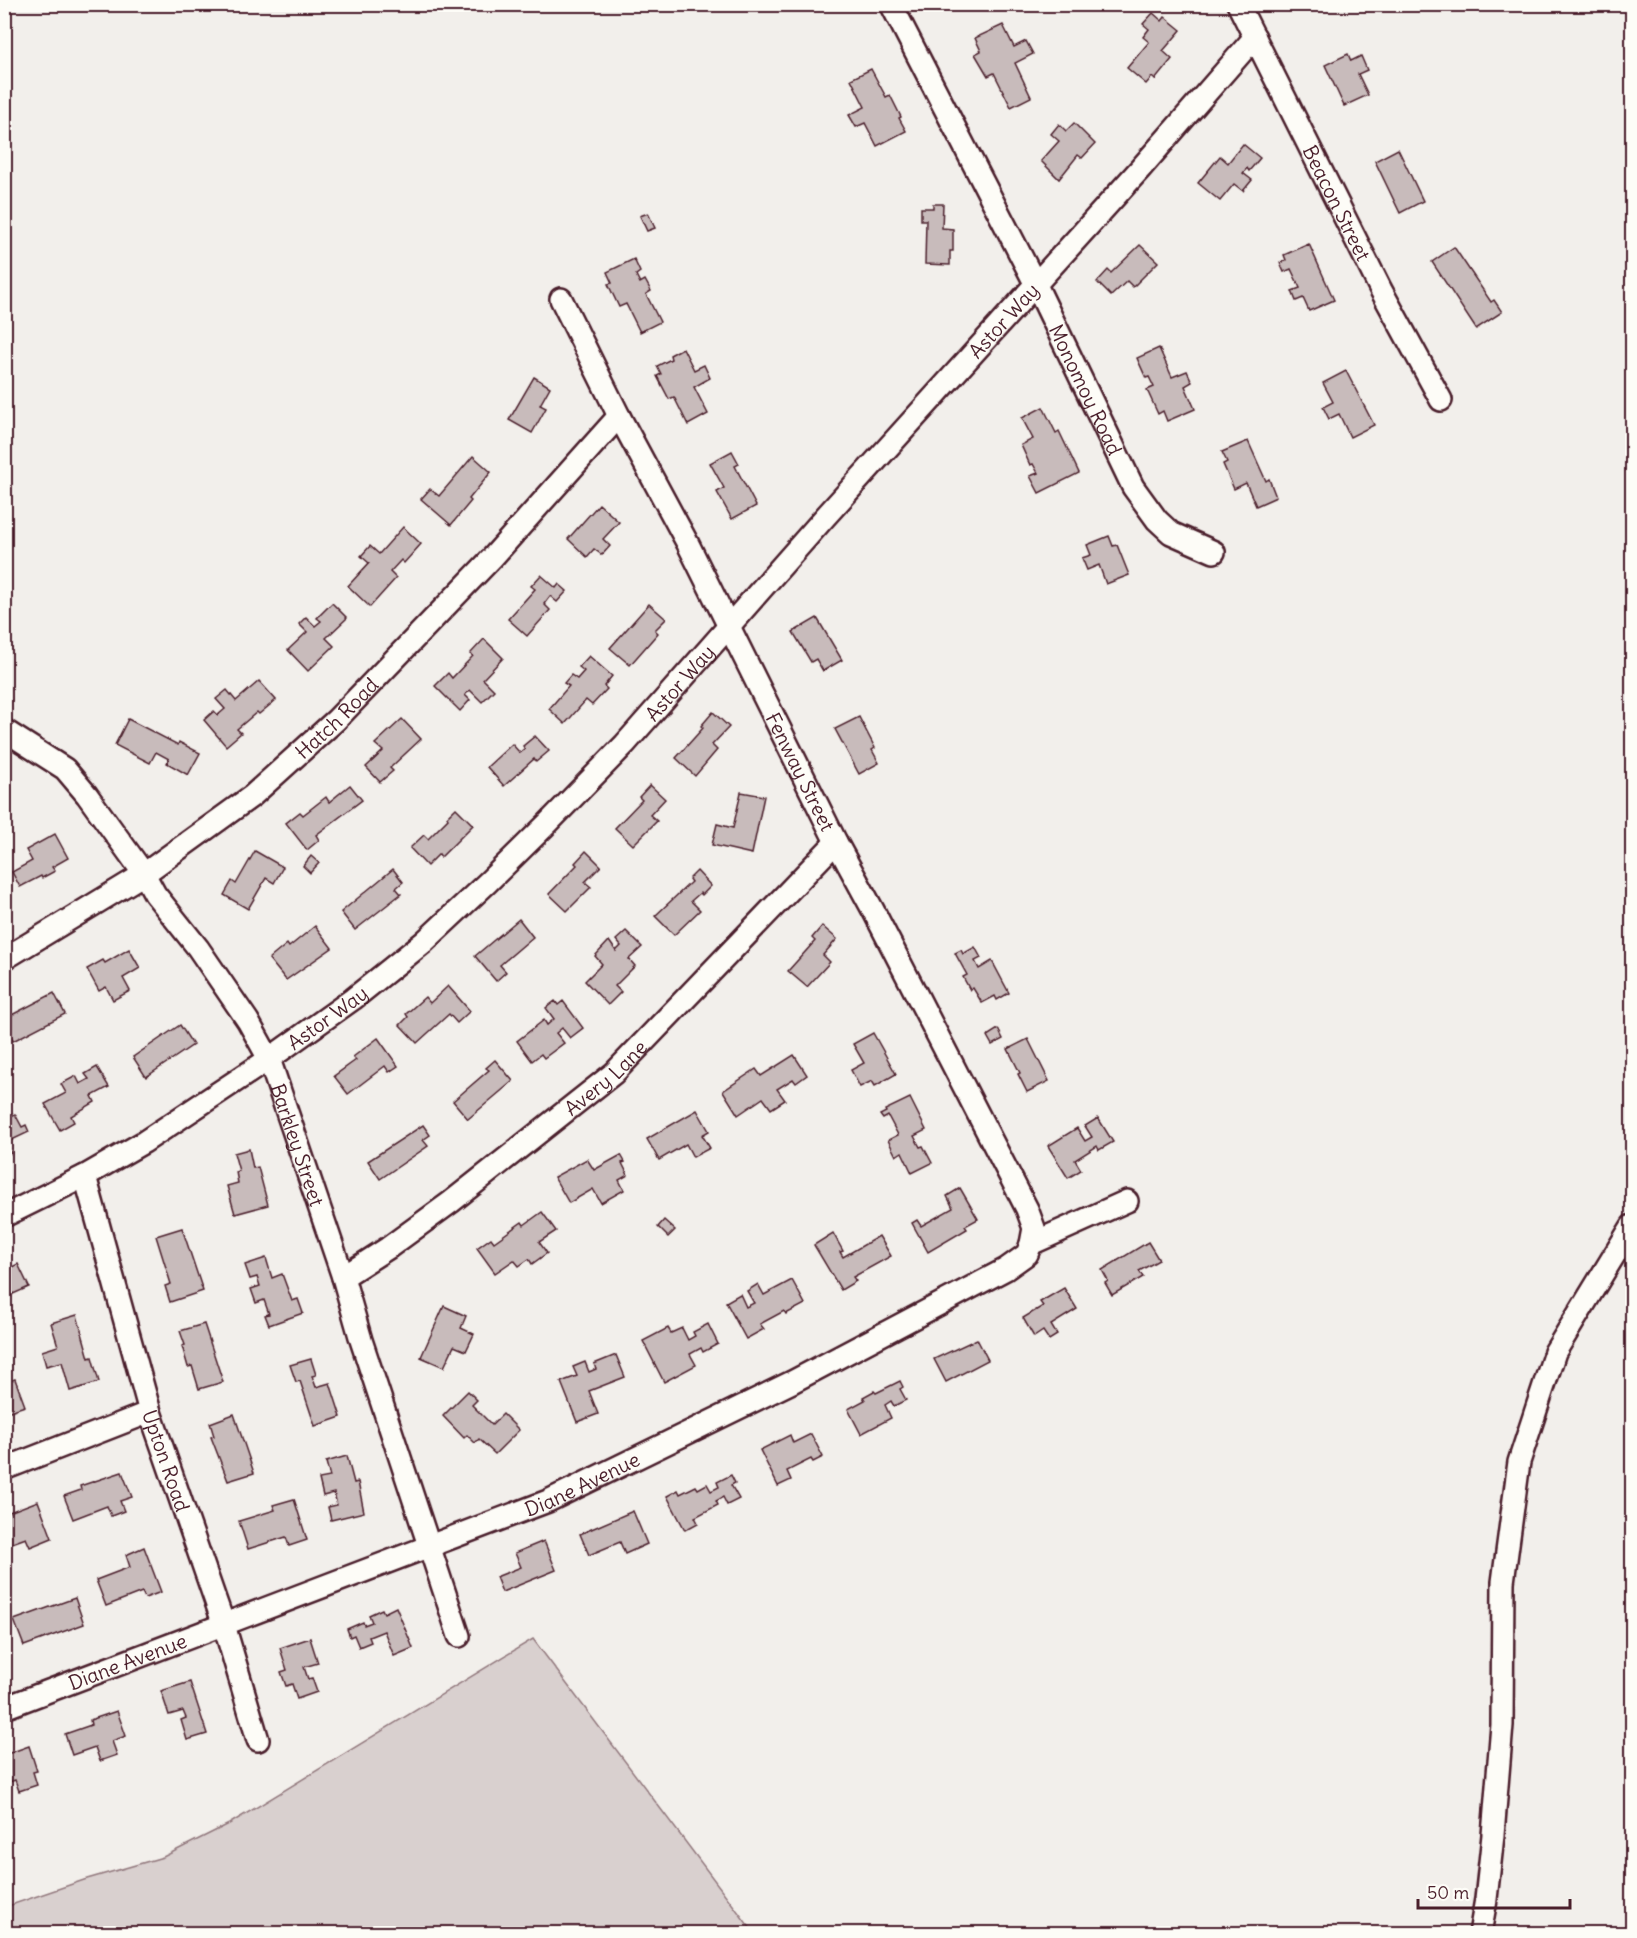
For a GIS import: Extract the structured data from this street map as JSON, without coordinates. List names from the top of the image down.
{
  "streets": {
    "street": [
      "Beacon Street",
      "Astor Way",
      "Monomoy Road",
      "Hatch Road",
      "Fenway Street",
      "Avery Lane",
      "Barkley Street",
      "Upton Road",
      "Diane Avenue"
    ]
  },
  "crossings": [
    ["Beacon Street", "Astor Way"],
    ["Astor Way", "Monomoy Road"],
    ["Astor Way", "Fenway Street"],
    ["Astor Way", "Barkley Street"],
    ["Astor Way", "Upton Road"],
    ["Hatch Road", "Fenway Street"],
    ["Hatch Road", "Barkley Street"],
    ["Fenway Street", "Avery Lane"],
    ["Fenway Street", "Diane Avenue"],
    ["Avery Lane", "Barkley Street"],
    ["Barkley Street", "Diane Avenue"],
    ["Upton Road", "Diane Avenue"]
  ],
  "scale_bar": "50 m"
}
